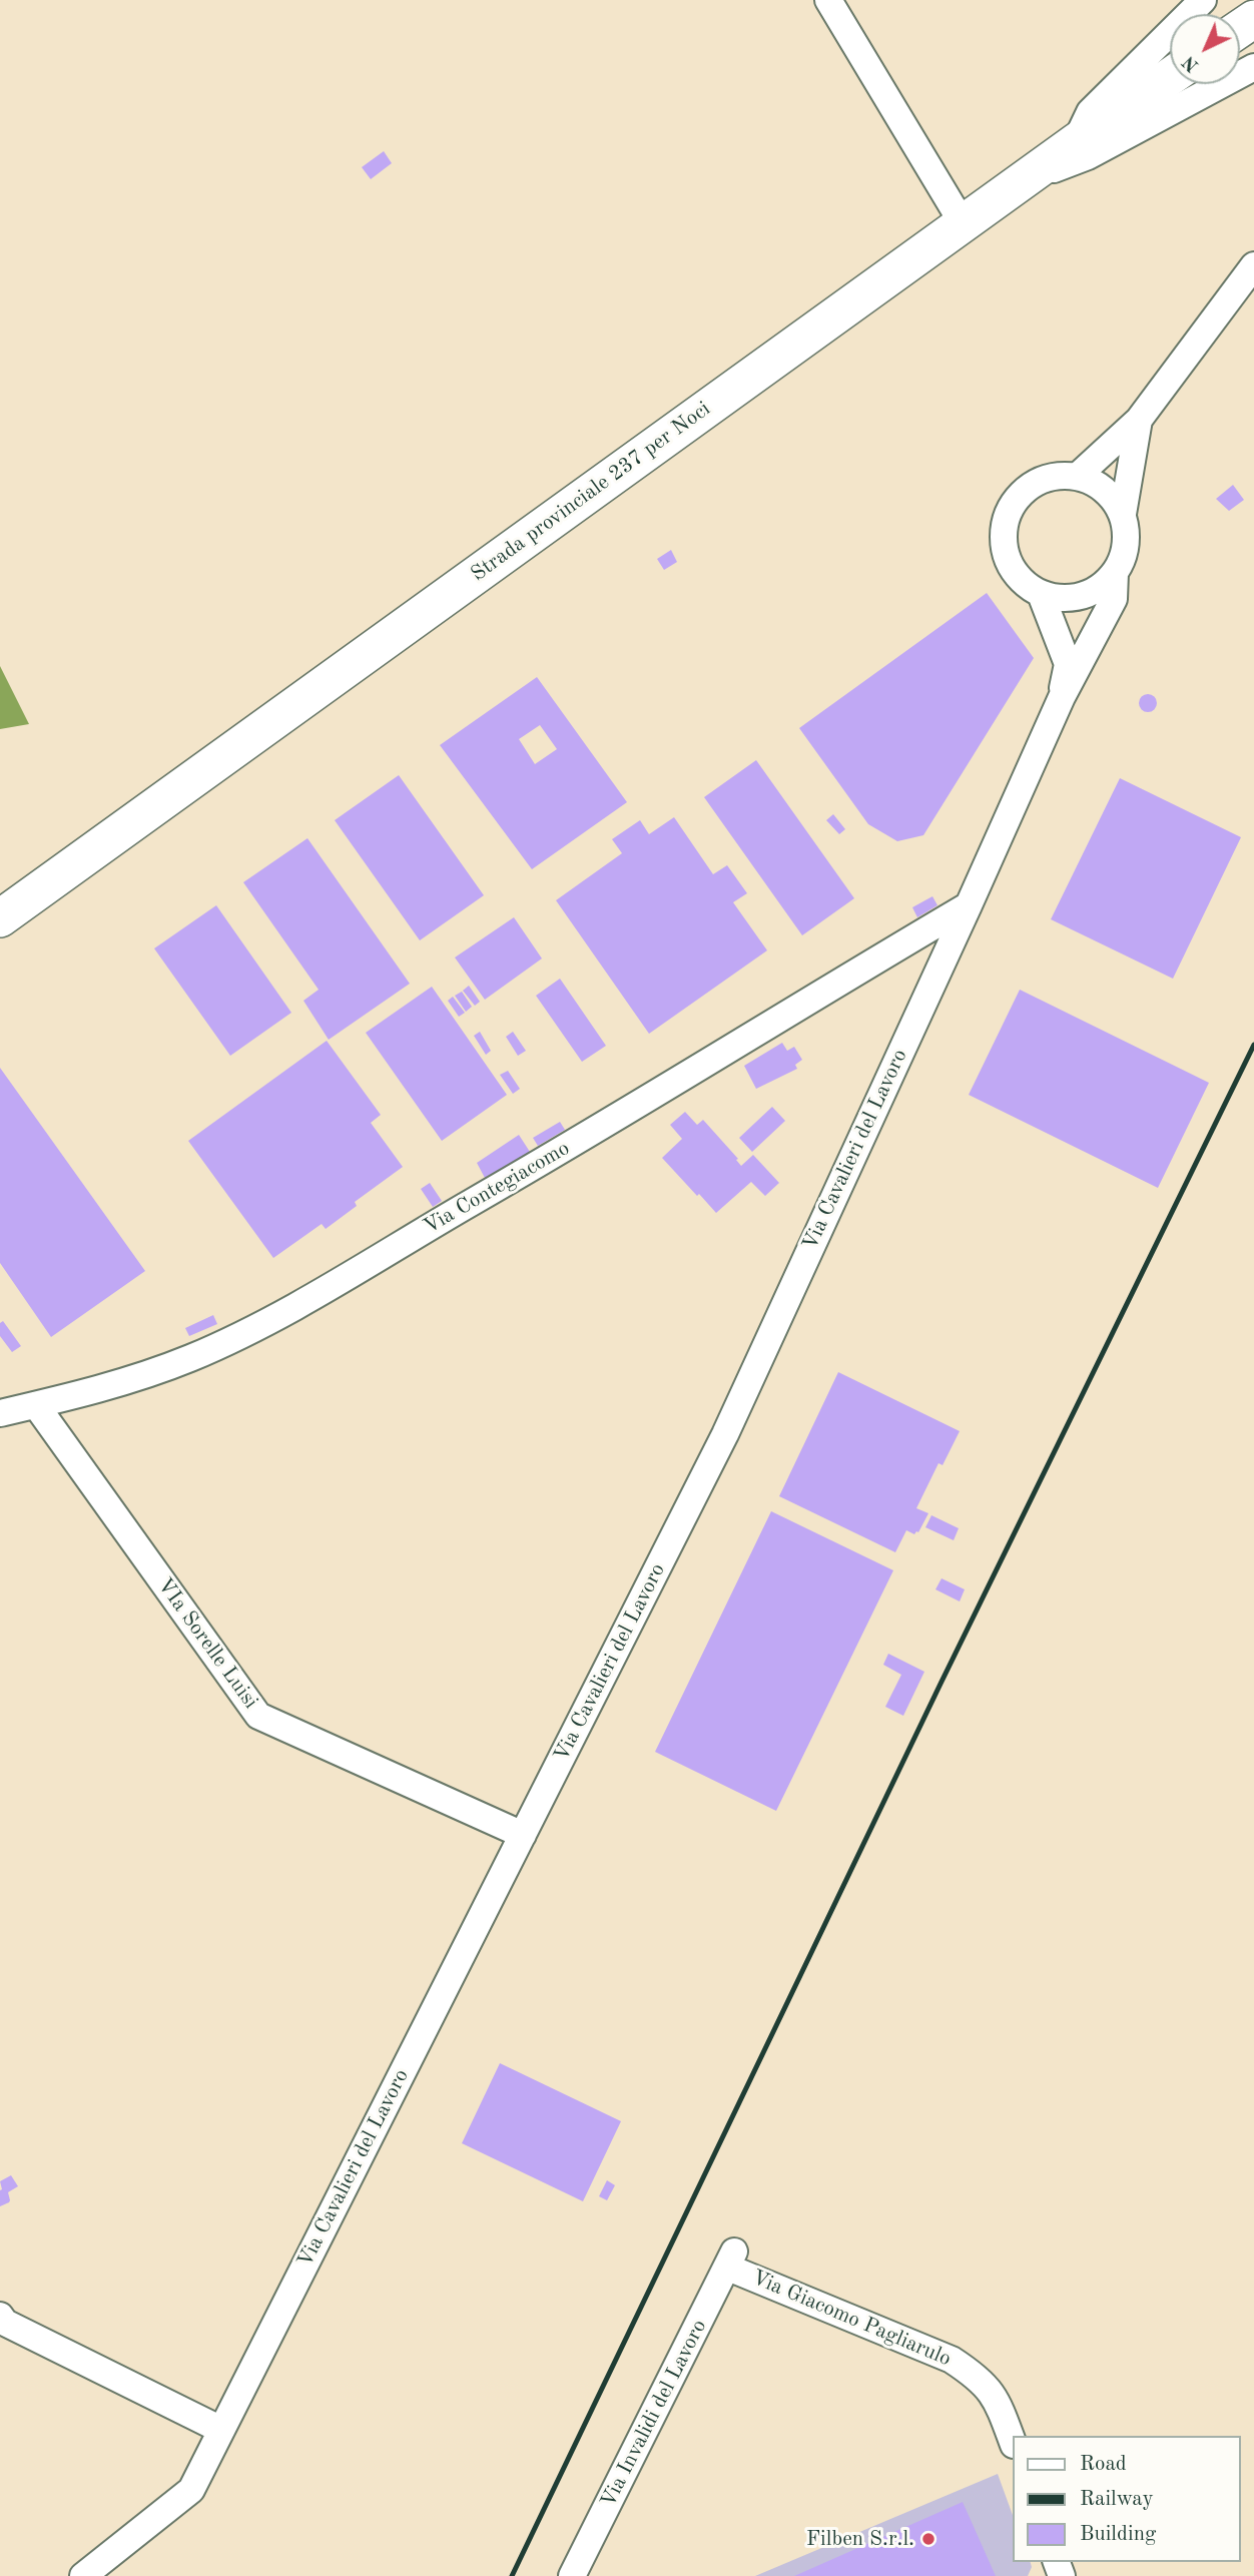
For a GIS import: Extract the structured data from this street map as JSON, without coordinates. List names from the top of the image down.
{
  "streets": {
    "main road": ["Strada provinciale 237 per Noci"],
    "street": [
      "Via Cavalieri del Lavoro",
      "Via Contegiacomo",
      "VIa Sorelle Luisi",
      "Via Giacomo Pagliarulo",
      "Via Invalidi del Lavoro"
    ]
  },
  "crossings": [
    ["Via Cavalieri del Lavoro", "Via Contegiacomo"],
    ["Via Cavalieri del Lavoro", "VIa Sorelle Luisi"],
    ["Via Contegiacomo", "VIa Sorelle Luisi"],
    ["Via Giacomo Pagliarulo", "Via Invalidi del Lavoro"]
  ],
  "places": ["Filben S.r.l."],
  "legend": ["Road", "Railway", "Building"],
  "north": "bottom left"
}
